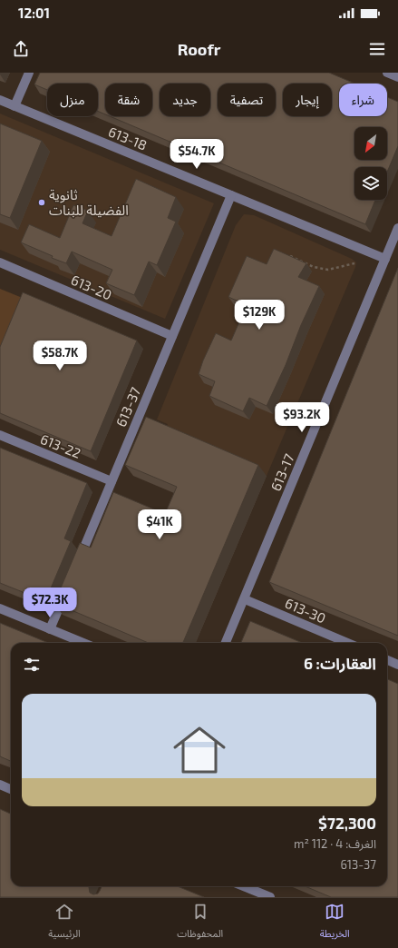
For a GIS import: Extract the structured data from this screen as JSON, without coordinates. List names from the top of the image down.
{
  "streets": {
    "street": [
      "613-18",
      "613-20",
      "613-37",
      "613-22",
      "613-17",
      "613-30"
    ]
  },
  "crossings": [
    ["613-18", "613-37"],
    ["613-18", "613-17"],
    ["613-20", "613-37"],
    ["613-37", "613-22"],
    ["613-17", "613-30"]
  ],
  "places": ["ثانوية الفضيلة للبنات"],
  "north": "bottom left",
  "page": {
    "status": "12:01",
    "header": "Roofr",
    "chip": [
      "شراء",
      "إيجار",
      "تصفية",
      "جديد",
      "شقة",
      "منزل"
    ],
    "price": [
      "$54.7K",
      "$129K",
      "$58.7K",
      "$93.2K",
      "$41K",
      "$72.3K"
    ],
    "heading": "العقارات: 6",
    "list": [
      {
        "name": "$72,300",
        "note": "الغرف: 4 · 112 m² · 613-37"
      }
    ],
    "tabs": ["الخريطة", "المحفوظات", "الرئيسية"]
  }
}
